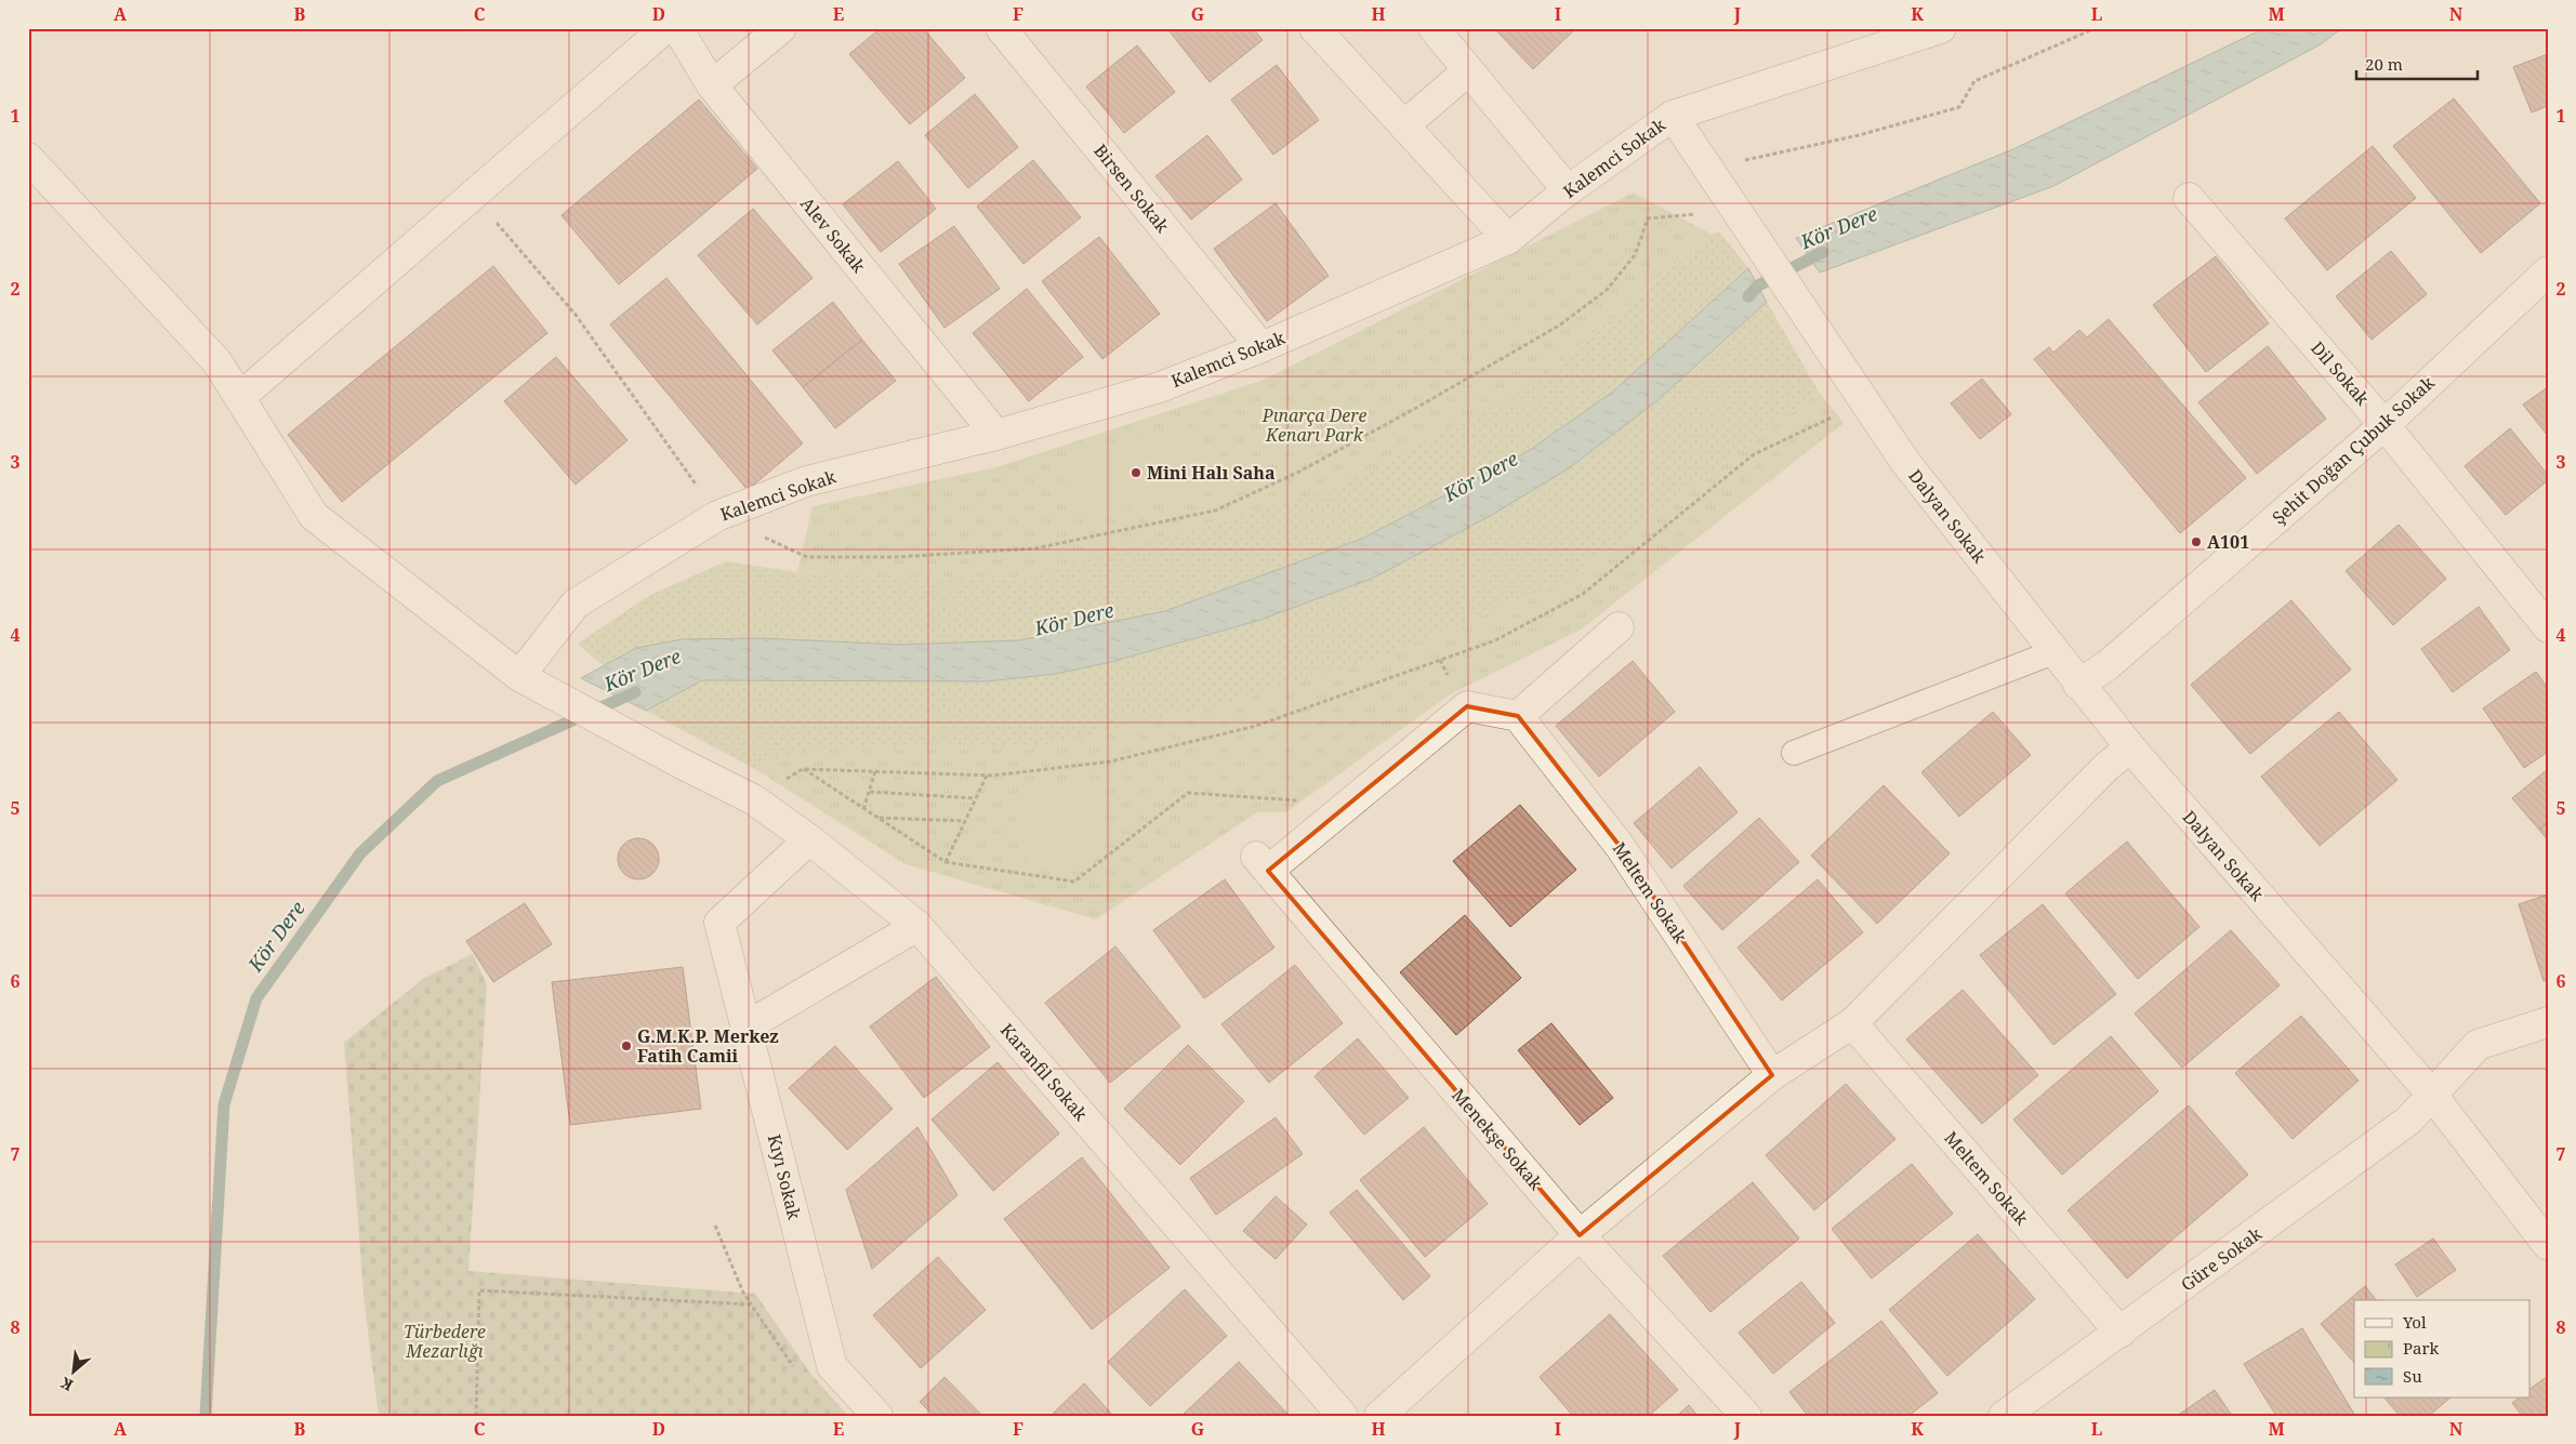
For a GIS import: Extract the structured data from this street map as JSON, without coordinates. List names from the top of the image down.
{
  "streets": {
    "street": [
      "Kalemci Sokak",
      "Birsen Sokak",
      "Alev Sokak",
      "Dil Sokak",
      "Şehit Doğan Çubuk Sokak",
      "Dalyan Sokak",
      "Meltem Sokak",
      "Karanfil Sokak",
      "Menekşe Sokak",
      "Kıyı Sokak",
      "Güre Sokak"
    ]
  },
  "crossings": [
    ["Kalemci Sokak", "Birsen Sokak"],
    ["Kalemci Sokak", "Alev Sokak"],
    ["Kalemci Sokak", "Dalyan Sokak"],
    ["Kalemci Sokak", "Karanfil Sokak"],
    ["Dil Sokak", "Şehit Doğan Çubuk Sokak"],
    ["Şehit Doğan Çubuk Sokak", "Dalyan Sokak"],
    ["Dalyan Sokak", "Güre Sokak"],
    ["Meltem Sokak", "Menekşe Sokak"],
    ["Meltem Sokak", "Güre Sokak"],
    ["Karanfil Sokak", "Kıyı Sokak"]
  ],
  "water": ["Kör Dere"],
  "parks": ["Pınarça Dere Kenarı Park", "Türbedere Mezarlığı"],
  "places": ["Mini Halı Saha", "A101", "G.M.K.P. Merkez Fatih Camii"],
  "legend": ["Yol", "Park", "Su"],
  "scale_bar": "20 m",
  "north": "bottom left",
  "grid": {
    "columns": [
      "A",
      "B",
      "C",
      "D",
      "E",
      "F",
      "G",
      "H",
      "I",
      "J",
      "K",
      "L",
      "M",
      "N"
    ],
    "rows": [
      "1",
      "2",
      "3",
      "4",
      "5",
      "6",
      "7",
      "8"
    ]
  }
}
